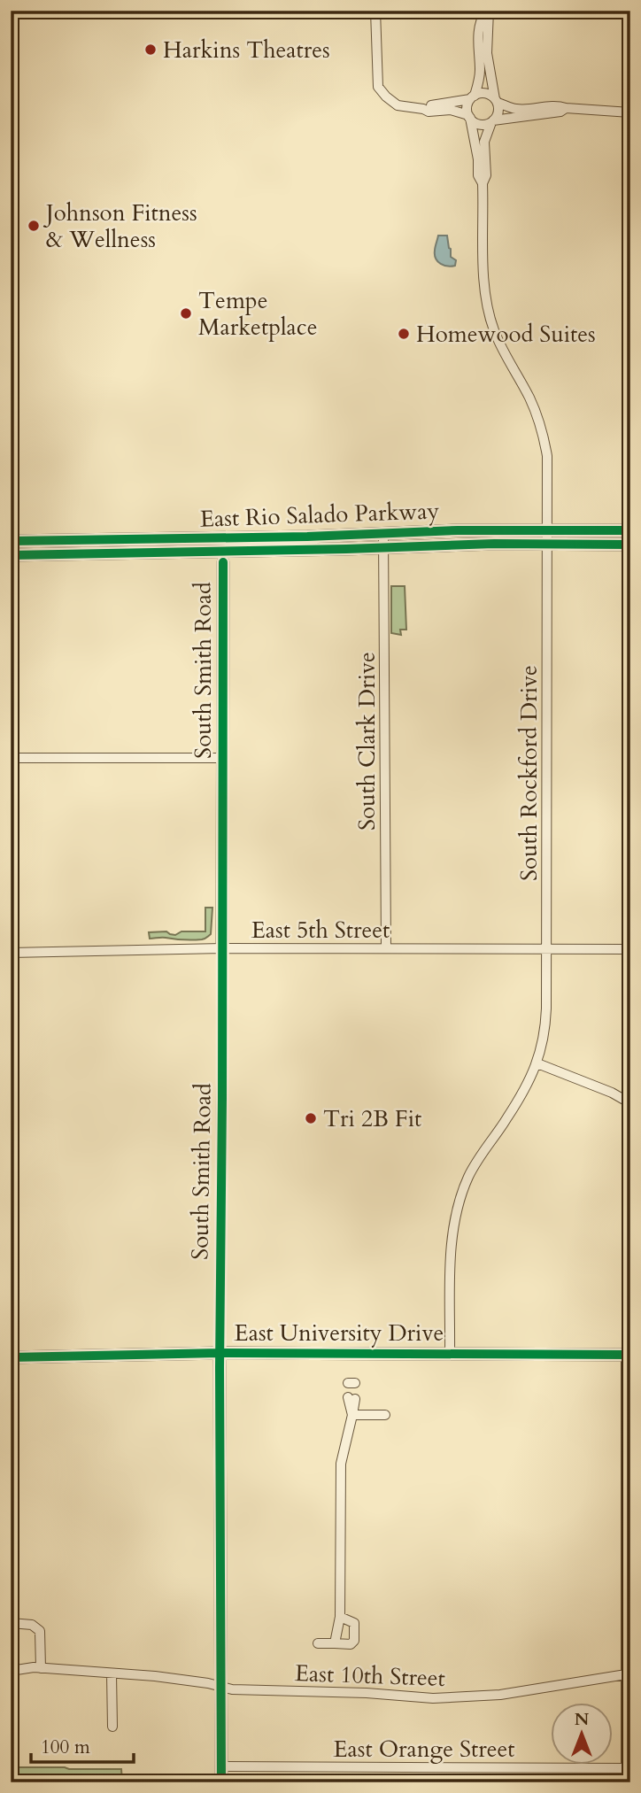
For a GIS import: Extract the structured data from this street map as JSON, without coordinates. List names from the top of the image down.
{
  "streets": {
    "main road": ["East Rio Salado Parkway", "South Smith Road", "East University Drive"],
    "street": [
      "South Clark Drive",
      "South Rockford Drive",
      "East 5th Street",
      "East 10th Street",
      "East Orange Street"
    ]
  },
  "crossings": [
    ["East Rio Salado Parkway", "South Smith Road"],
    ["East Rio Salado Parkway", "South Clark Drive"],
    ["East Rio Salado Parkway", "South Rockford Drive"],
    ["South Smith Road", "East 5th Street"],
    ["South Smith Road", "East University Drive"],
    ["South Smith Road", "East 10th Street"],
    ["South Smith Road", "East Orange Street"],
    ["South Clark Drive", "East 5th Street"],
    ["South Rockford Drive", "East 5th Street"],
    ["South Rockford Drive", "East University Drive"]
  ],
  "places": [
    "Harkins Theatres",
    "Johnson Fitness & Wellness",
    "Tempe Marketplace",
    "Homewood Suites",
    "Tri 2B Fit"
  ],
  "scale_bar": "100 m",
  "north": "top"
}
